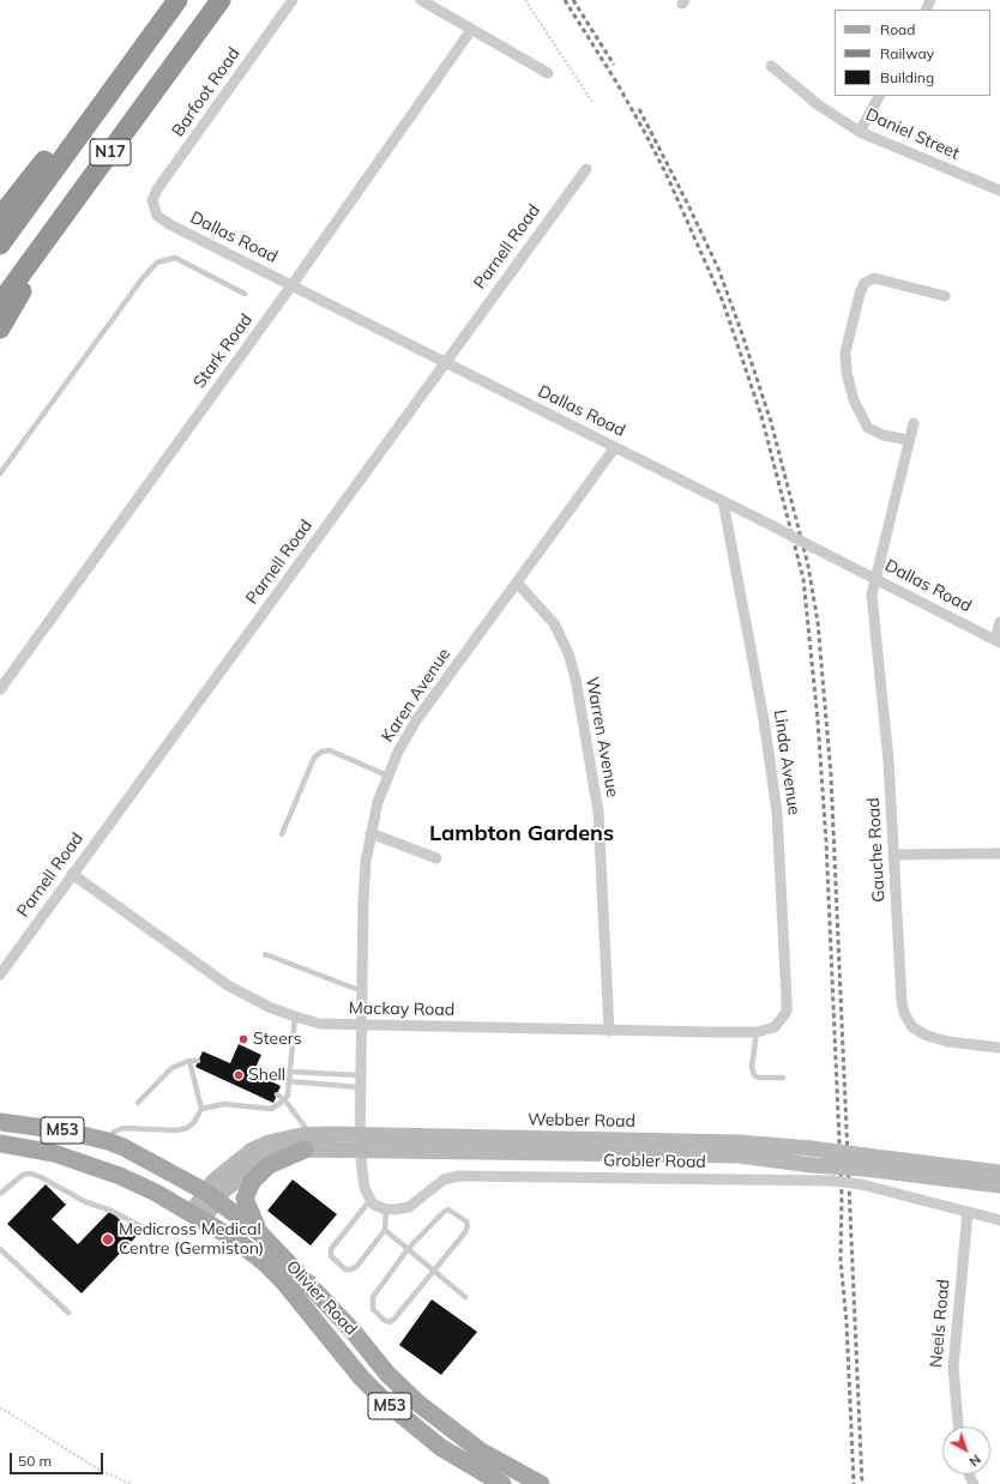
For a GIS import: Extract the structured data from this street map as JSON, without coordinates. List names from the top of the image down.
{
  "streets": {
    "highway": ["N17"],
    "main road": ["Webber Road", "M53", "Olivier Road"],
    "street": [
      "Barfoot Road",
      "Daniel Street",
      "Dallas Road",
      "Parnell Road",
      "Stark Road",
      "Karen Avenue",
      "Warren Avenue",
      "Linda Avenue",
      "Gauche Road",
      "Mackay Road",
      "Grobler Road",
      "Neels Road"
    ]
  },
  "crossings": [
    ["Barfoot Road", "Dallas Road"],
    ["Dallas Road", "Parnell Road"],
    ["Dallas Road", "Stark Road"],
    ["Dallas Road", "Karen Avenue"],
    ["Dallas Road", "Linda Avenue"],
    ["Dallas Road", "Gauche Road"],
    ["Parnell Road", "Mackay Road"],
    ["Karen Avenue", "Warren Avenue"],
    ["Karen Avenue", "Mackay Road"],
    ["Karen Avenue", "Webber Road"],
    ["Warren Avenue", "Mackay Road"],
    ["Linda Avenue", "Mackay Road"],
    ["Webber Road", "Olivier Road"],
    ["Grobler Road", "Neels Road"]
  ],
  "districts": ["Lambton Gardens"],
  "places": ["Steers", "Shell", "Medicross Medical Centre (Germiston)"],
  "legend": ["Road", "Railway", "Building"],
  "scale_bar": "50 m",
  "north": "bottom right"
}
